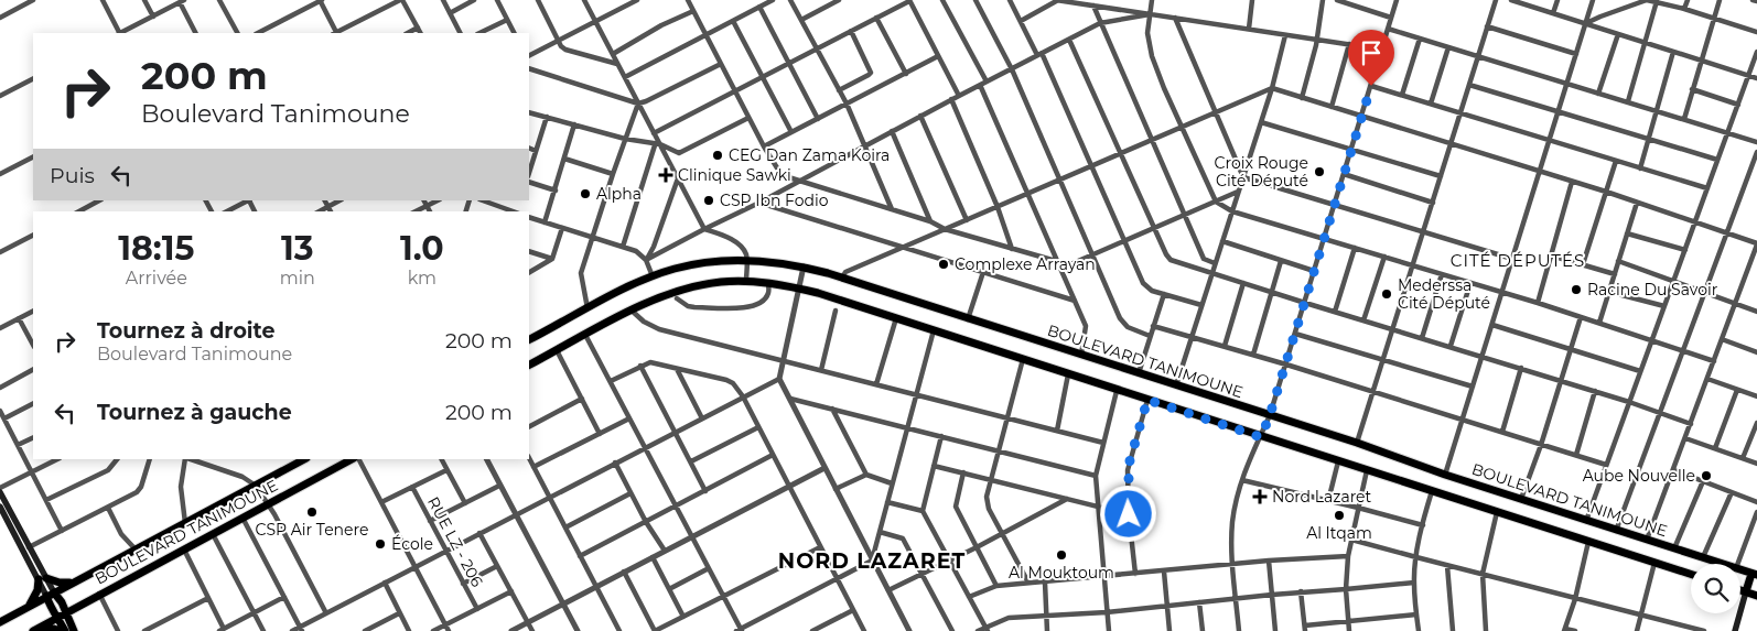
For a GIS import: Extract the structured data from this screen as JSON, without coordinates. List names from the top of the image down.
{
  "streets": {
    "main road": ["BOULEVARD TANIMOUNE"],
    "street": ["RUE LZ - 206"]
  },
  "districts": ["CITÉ DÉPUTÉS", "NORD LAZARET"],
  "places": {
    "other": [
      "CEG Dan Zama Koira",
      "Croix Rouge Cité Député",
      "Alpha",
      "CSP Ibn Fodio",
      "Complexe Arrayan",
      "Racine Du Savoir",
      "Mederssa Cité Député",
      "Aube Nouvelle",
      "CSP Air Tenere",
      "Al Itqam",
      "École",
      "Al Mouktoum"
    ],
    "health": ["Clinique Sawki", "Nord Lazaret"]
  },
  "page": {
    "turn": ["200 m", "Boulevard Tanimoune"],
    "then": "Puis",
    "eta": [
      "18:15",
      "Arrivée",
      "13",
      "min",
      "1.0",
      "km"
    ],
    "list": [
      {
        "name": "Tournez à droite",
        "note": "Boulevard Tanimoune",
        "value": "200 m"
      },
      {
        "name": "Tournez à gauche",
        "value": "200 m"
      }
    ]
  }
}
